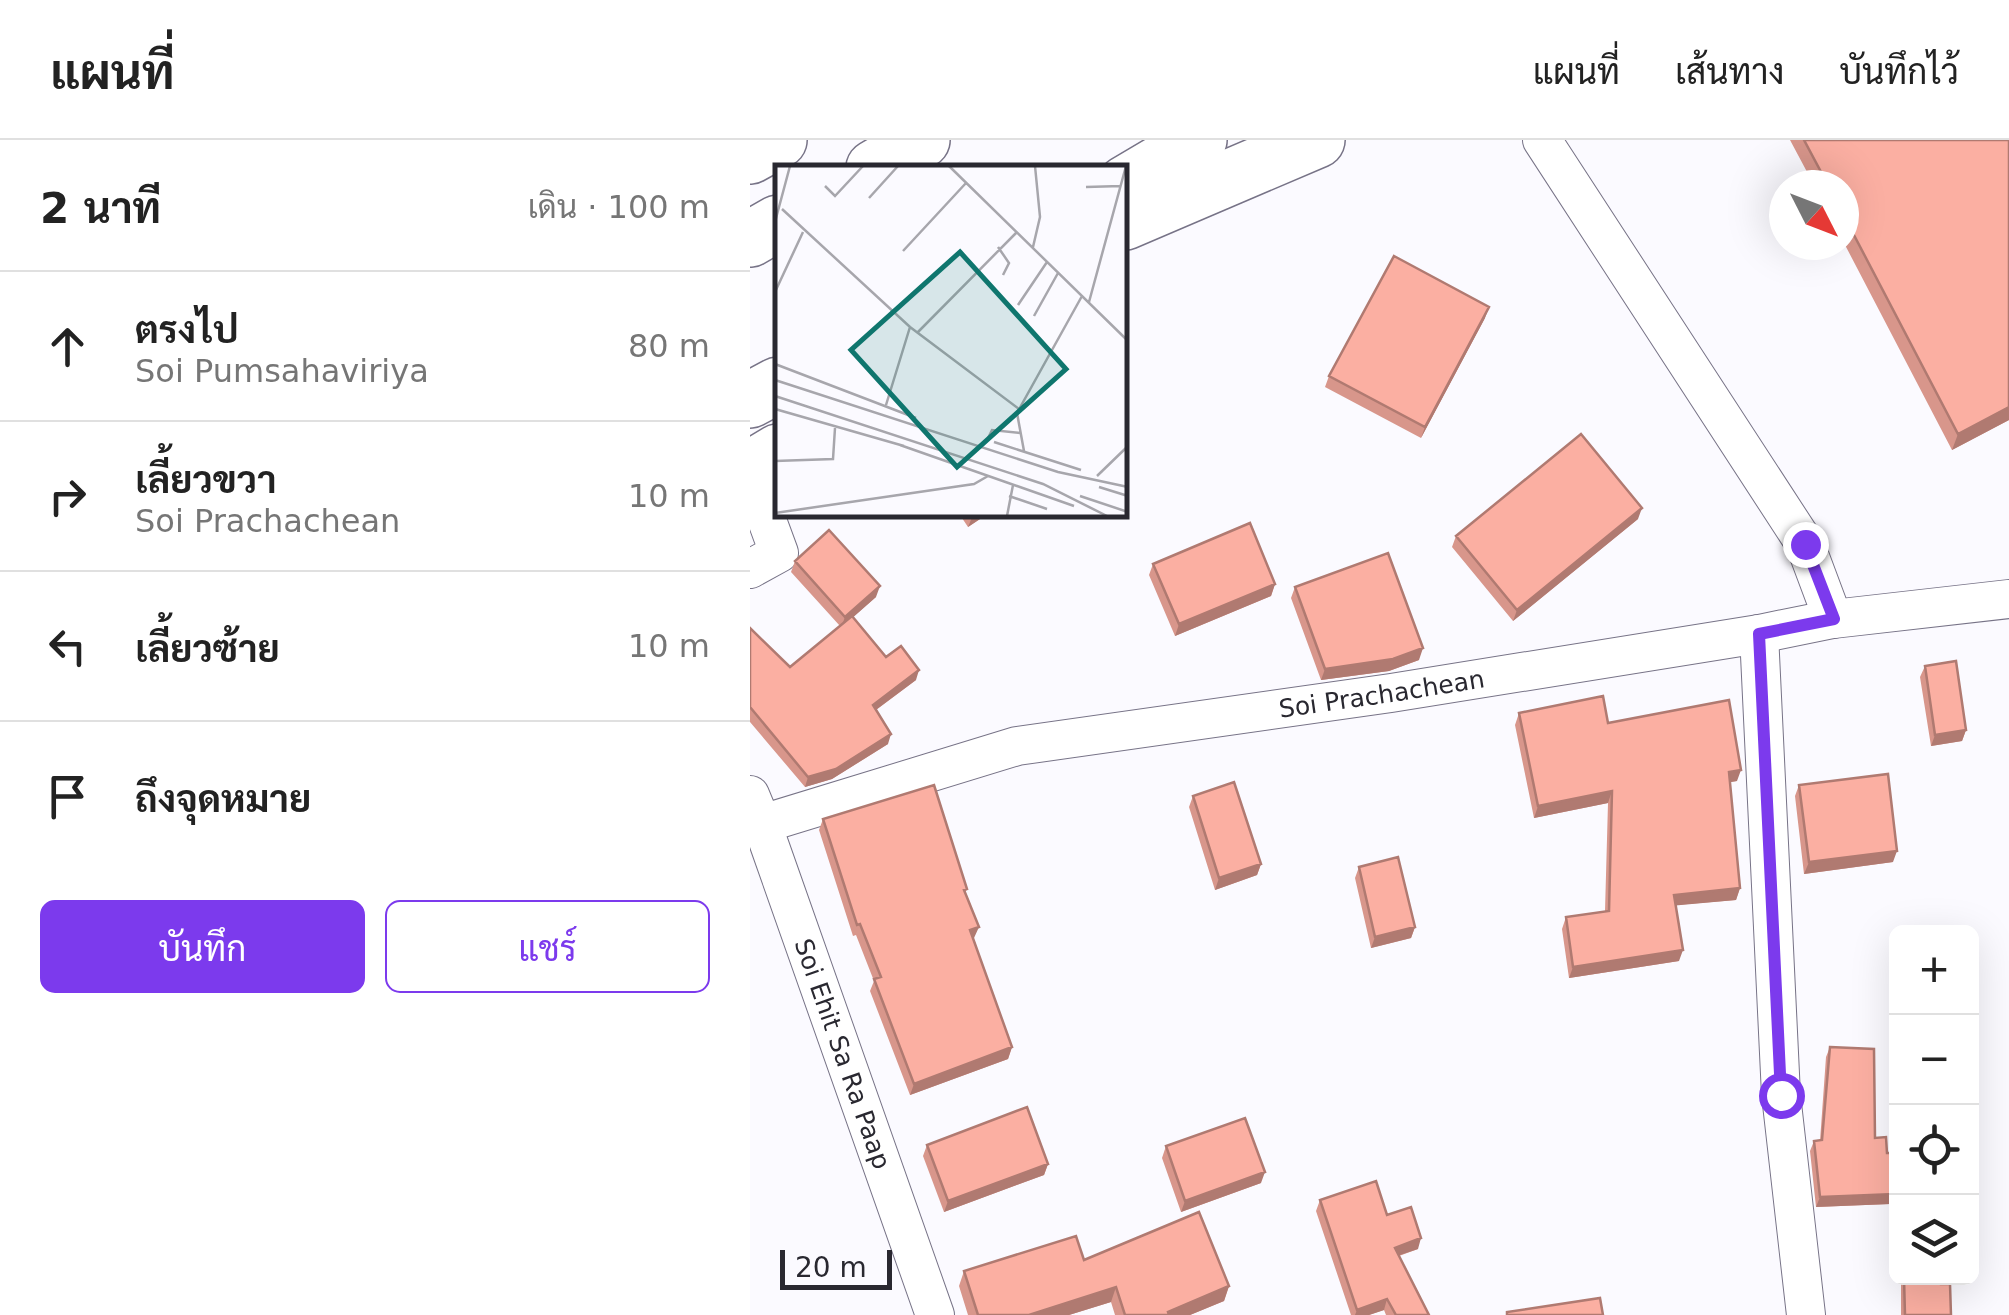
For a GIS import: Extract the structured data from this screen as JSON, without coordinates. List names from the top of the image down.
{
  "streets": {
    "street": ["Soi Prachachean", "Soi Ehit Sa Ra Paap"]
  },
  "crossings": [
    ["Soi Prachachean", "Soi Ehit Sa Ra Paap"]
  ],
  "scale_bar": "20 m",
  "north": "bottom right",
  "page": {
    "header": "แผนที่",
    "nav": ["แผนที่", "เส้นทาง", "บันทึกไว้"],
    "heading": ["2 นาที", "เดิน · 100 m"],
    "list": [
      ["ตรงไป", "Soi Pumsahaviriya", "80 m"],
      ["เลี้ยวขวา", "Soi Prachachean", "10 m"],
      ["เลี้ยวซ้าย", "10 m"],
      "ถึงจุดหมาย"
    ],
    "buttons": ["บันทึก", "แชร์"],
    "map_buttons": ["+", "−"],
    "scale": "20 m"
  }
}
